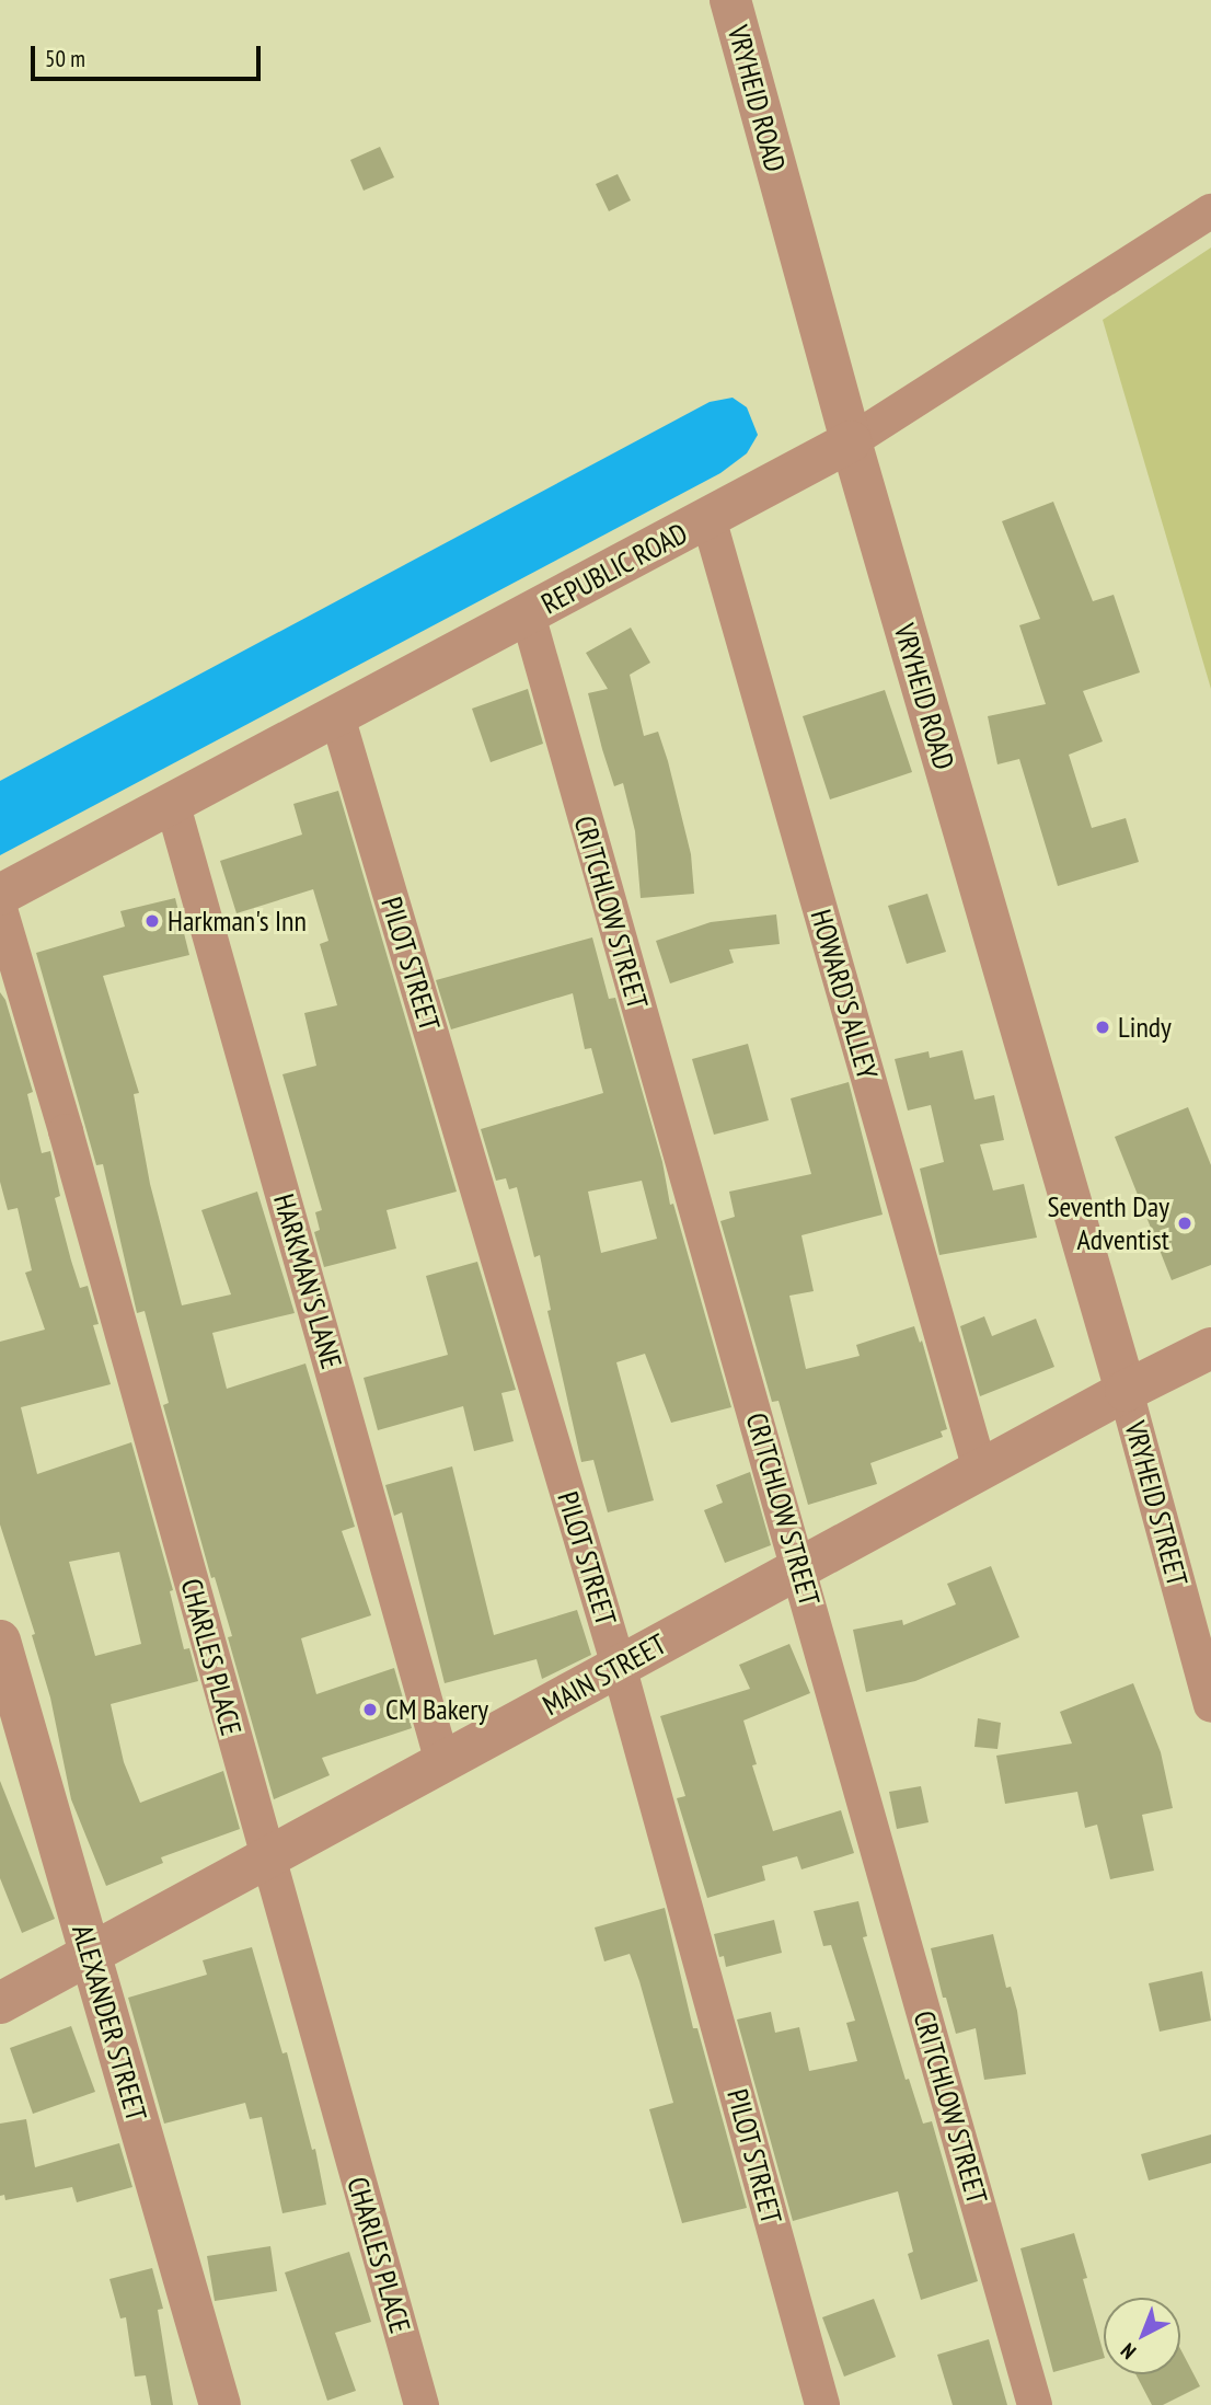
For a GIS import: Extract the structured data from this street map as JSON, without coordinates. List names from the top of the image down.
{
  "streets": {
    "street": [
      "VRYHEID ROAD",
      "REPUBLIC ROAD",
      "CRITCHLOW STREET",
      "PILOT STREET",
      "HOWARD'S ALLEY",
      "HARKMAN'S LANE",
      "VRYHEID STREET",
      "CHARLES PLACE",
      "MAIN STREET",
      "ALEXANDER STREET"
    ]
  },
  "crossings": [
    ["VRYHEID ROAD", "REPUBLIC ROAD"],
    ["VRYHEID ROAD", "VRYHEID STREET"],
    ["VRYHEID ROAD", "MAIN STREET"],
    ["REPUBLIC ROAD", "CRITCHLOW STREET"],
    ["REPUBLIC ROAD", "PILOT STREET"],
    ["REPUBLIC ROAD", "HOWARD'S ALLEY"],
    ["REPUBLIC ROAD", "HARKMAN'S LANE"],
    ["CRITCHLOW STREET", "MAIN STREET"],
    ["PILOT STREET", "MAIN STREET"],
    ["HOWARD'S ALLEY", "MAIN STREET"],
    ["HARKMAN'S LANE", "MAIN STREET"],
    ["VRYHEID STREET", "MAIN STREET"],
    ["CHARLES PLACE", "MAIN STREET"],
    ["MAIN STREET", "ALEXANDER STREET"]
  ],
  "places": [
    "Harkman's Inn",
    "Lindy",
    "Seventh Day Adventist",
    "CM Bakery"
  ],
  "scale_bar": "50 m",
  "north": "bottom left"
}
